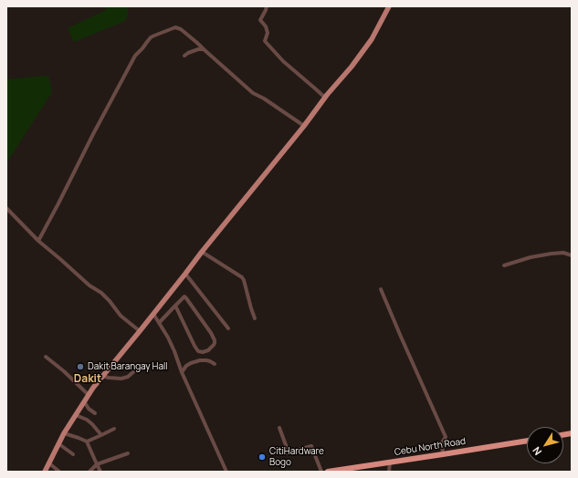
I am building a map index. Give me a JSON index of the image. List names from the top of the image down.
{
  "streets": {
    "highway": ["Cebu North Road"]
  },
  "districts": ["Dakit"],
  "places": ["Dakit Barangay Hall", "CitiHardware Bogo"],
  "north": "bottom left"
}
